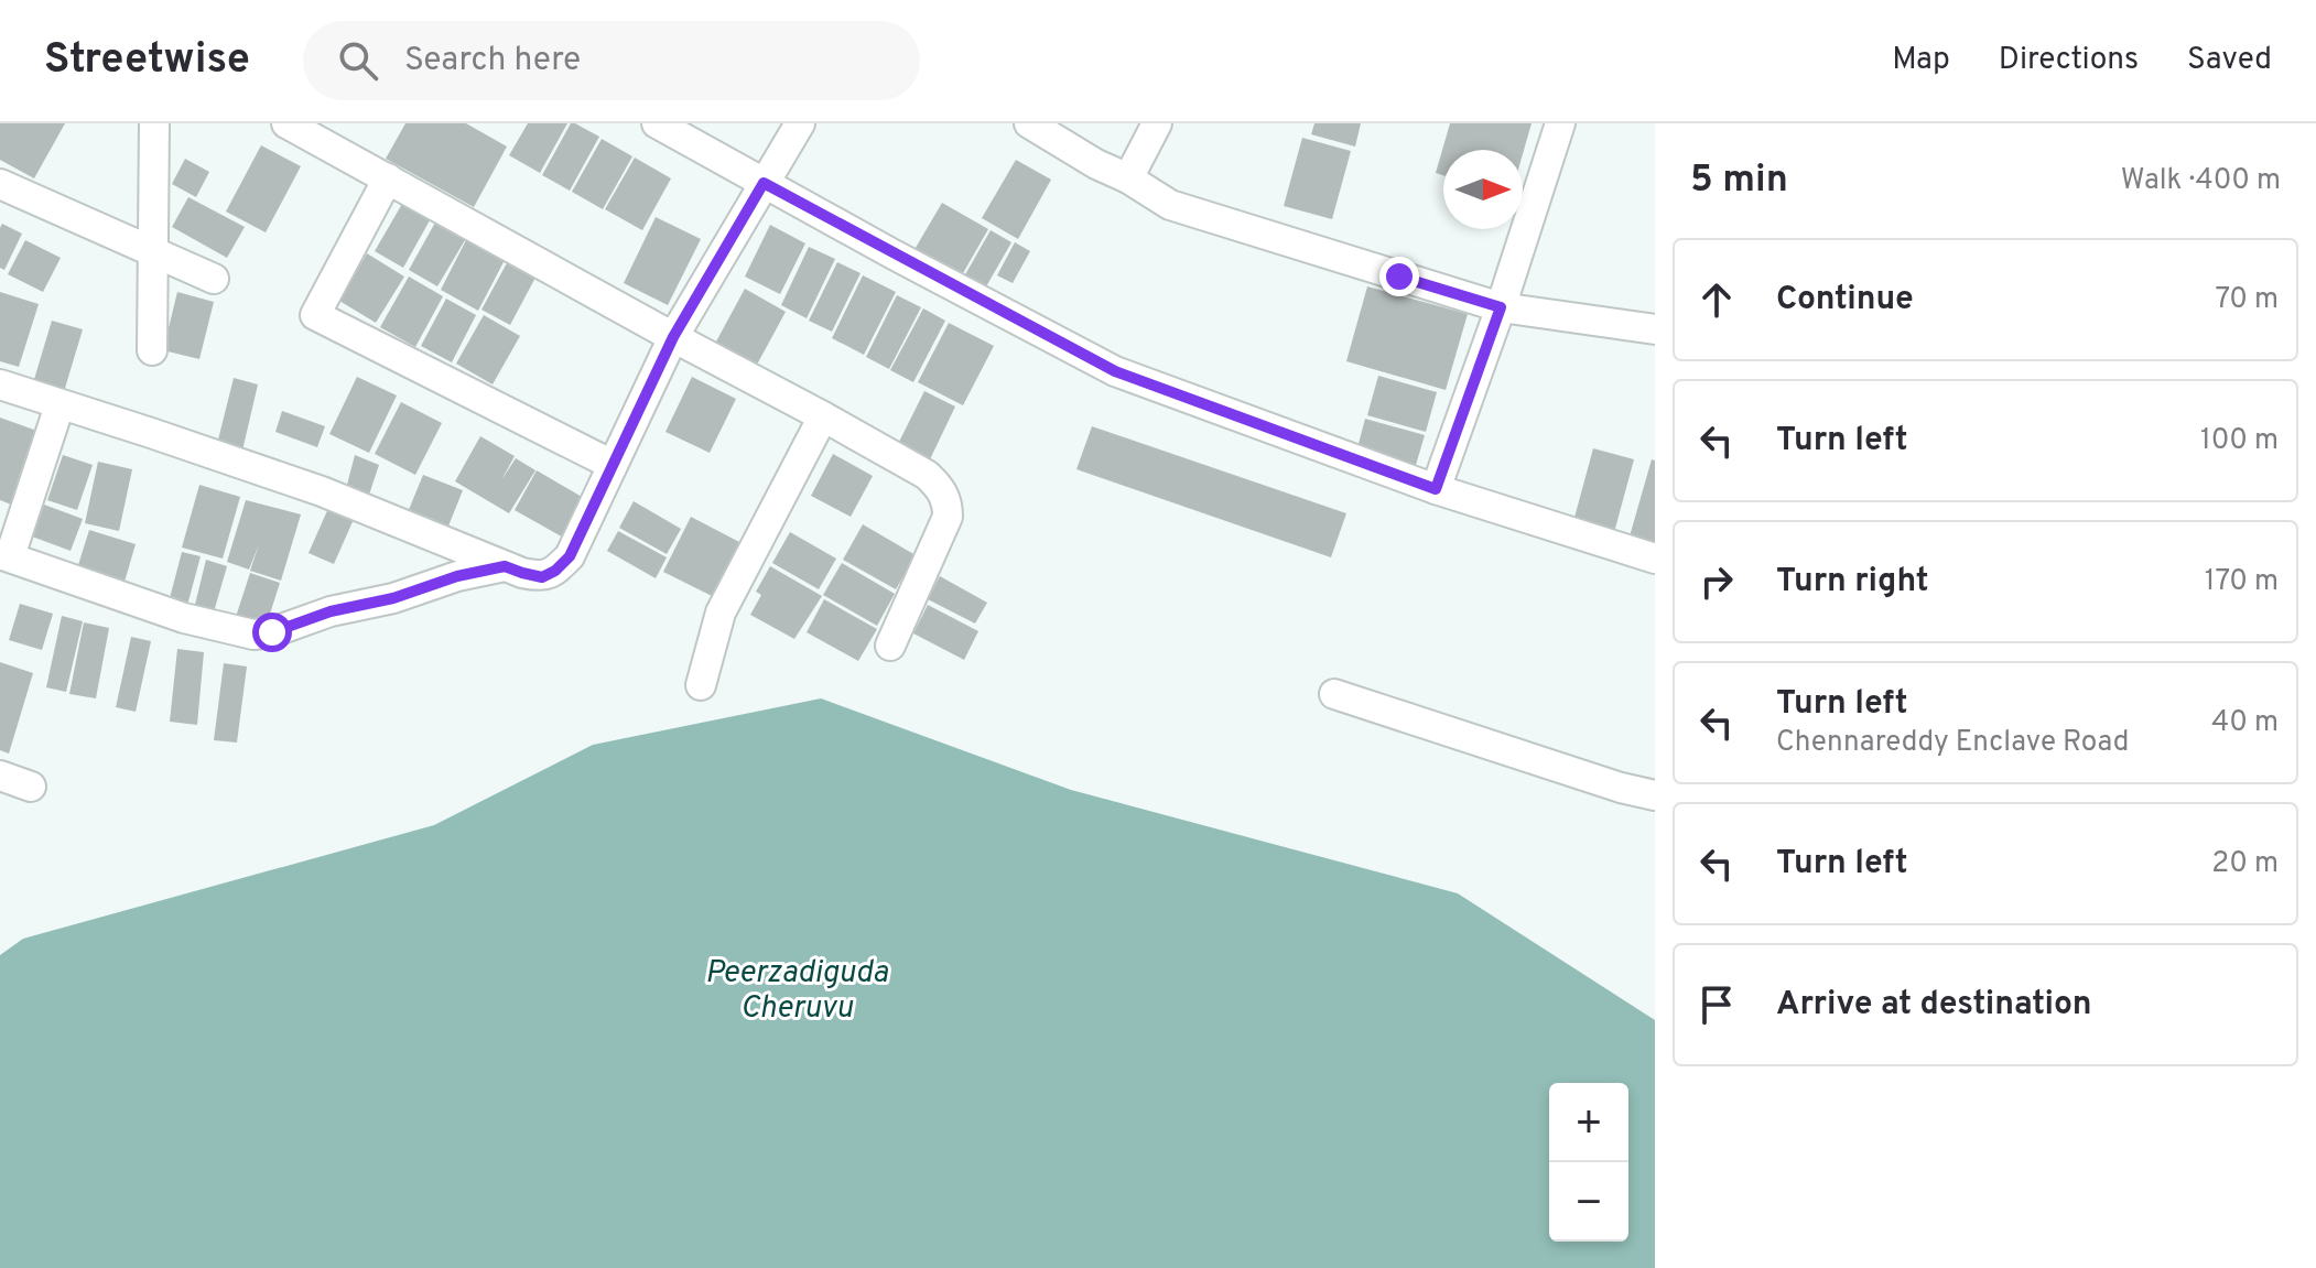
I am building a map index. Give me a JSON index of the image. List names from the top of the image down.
{
  "water": ["Peerzadiguda Cheruvu"],
  "north": "right",
  "page": {
    "header": "Streetwise",
    "search": "Search here",
    "nav": ["Map", "Directions", "Saved"],
    "heading": ["5 min", "Walk · 400 m"],
    "list": [
      ["Continue", "70 m"],
      ["Turn left", "100 m"],
      ["Turn right", "170 m"],
      ["Turn left", "Chennareddy Enclave Road", "40 m"],
      ["Turn left", "20 m"],
      "Arrive at destination"
    ],
    "map_buttons": ["+", "−"]
  }
}
